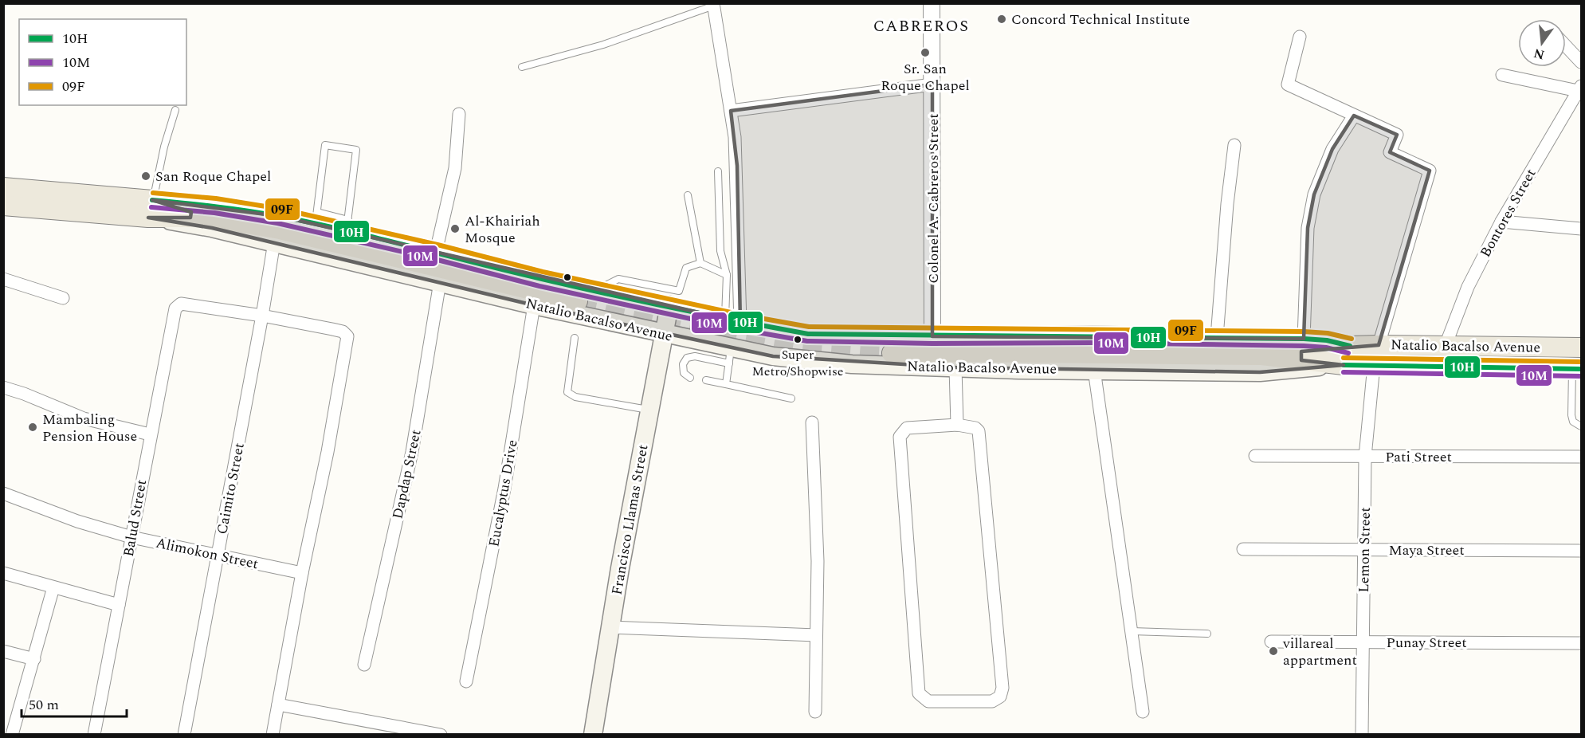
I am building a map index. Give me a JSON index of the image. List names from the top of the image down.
{
  "streets": {
    "main road": ["Natalio Bacalso Avenue", "Francisco Llamas Street"],
    "street": [
      "Colonel A. Cabreros Street",
      "Bontores Street",
      "Pati Street",
      "Dapdap Street",
      "Caimito Street",
      "Eucalyptus Drive",
      "Balud Street",
      "Lemon Street",
      "Maya Street",
      "Alimokon Street",
      "Punay Street"
    ]
  },
  "crossings": [
    ["Colonel A. Cabreros Street", "Natalio Bacalso Avenue"],
    ["Bontores Street", "Natalio Bacalso Avenue"],
    ["Natalio Bacalso Avenue", "Dapdap Street"],
    ["Natalio Bacalso Avenue", "Caimito Street"],
    ["Natalio Bacalso Avenue", "Eucalyptus Drive"],
    ["Natalio Bacalso Avenue", "Francisco Llamas Street"],
    ["Natalio Bacalso Avenue", "Lemon Street"],
    ["Pati Street", "Lemon Street"],
    ["Caimito Street", "Balud Street"],
    ["Caimito Street", "Alimokon Street"],
    ["Balud Street", "Alimokon Street"],
    ["Lemon Street", "Maya Street"],
    ["Lemon Street", "Punay Street"]
  ],
  "districts": ["CABREROS"],
  "places": [
    "Concord Technical Institute",
    "Sr. San Roque Chapel",
    "San Roque Chapel",
    "Al-Khairiah Mosque",
    "Super Metro/Shopwise",
    "Mambaling Pension House",
    "villareal appartment"
  ],
  "lines": ["transit line 09F", "transit line 10H", "transit line 10M"],
  "legend": ["10H", "10M", "09F"],
  "scale_bar": "50 m",
  "north": "bottom"
}
